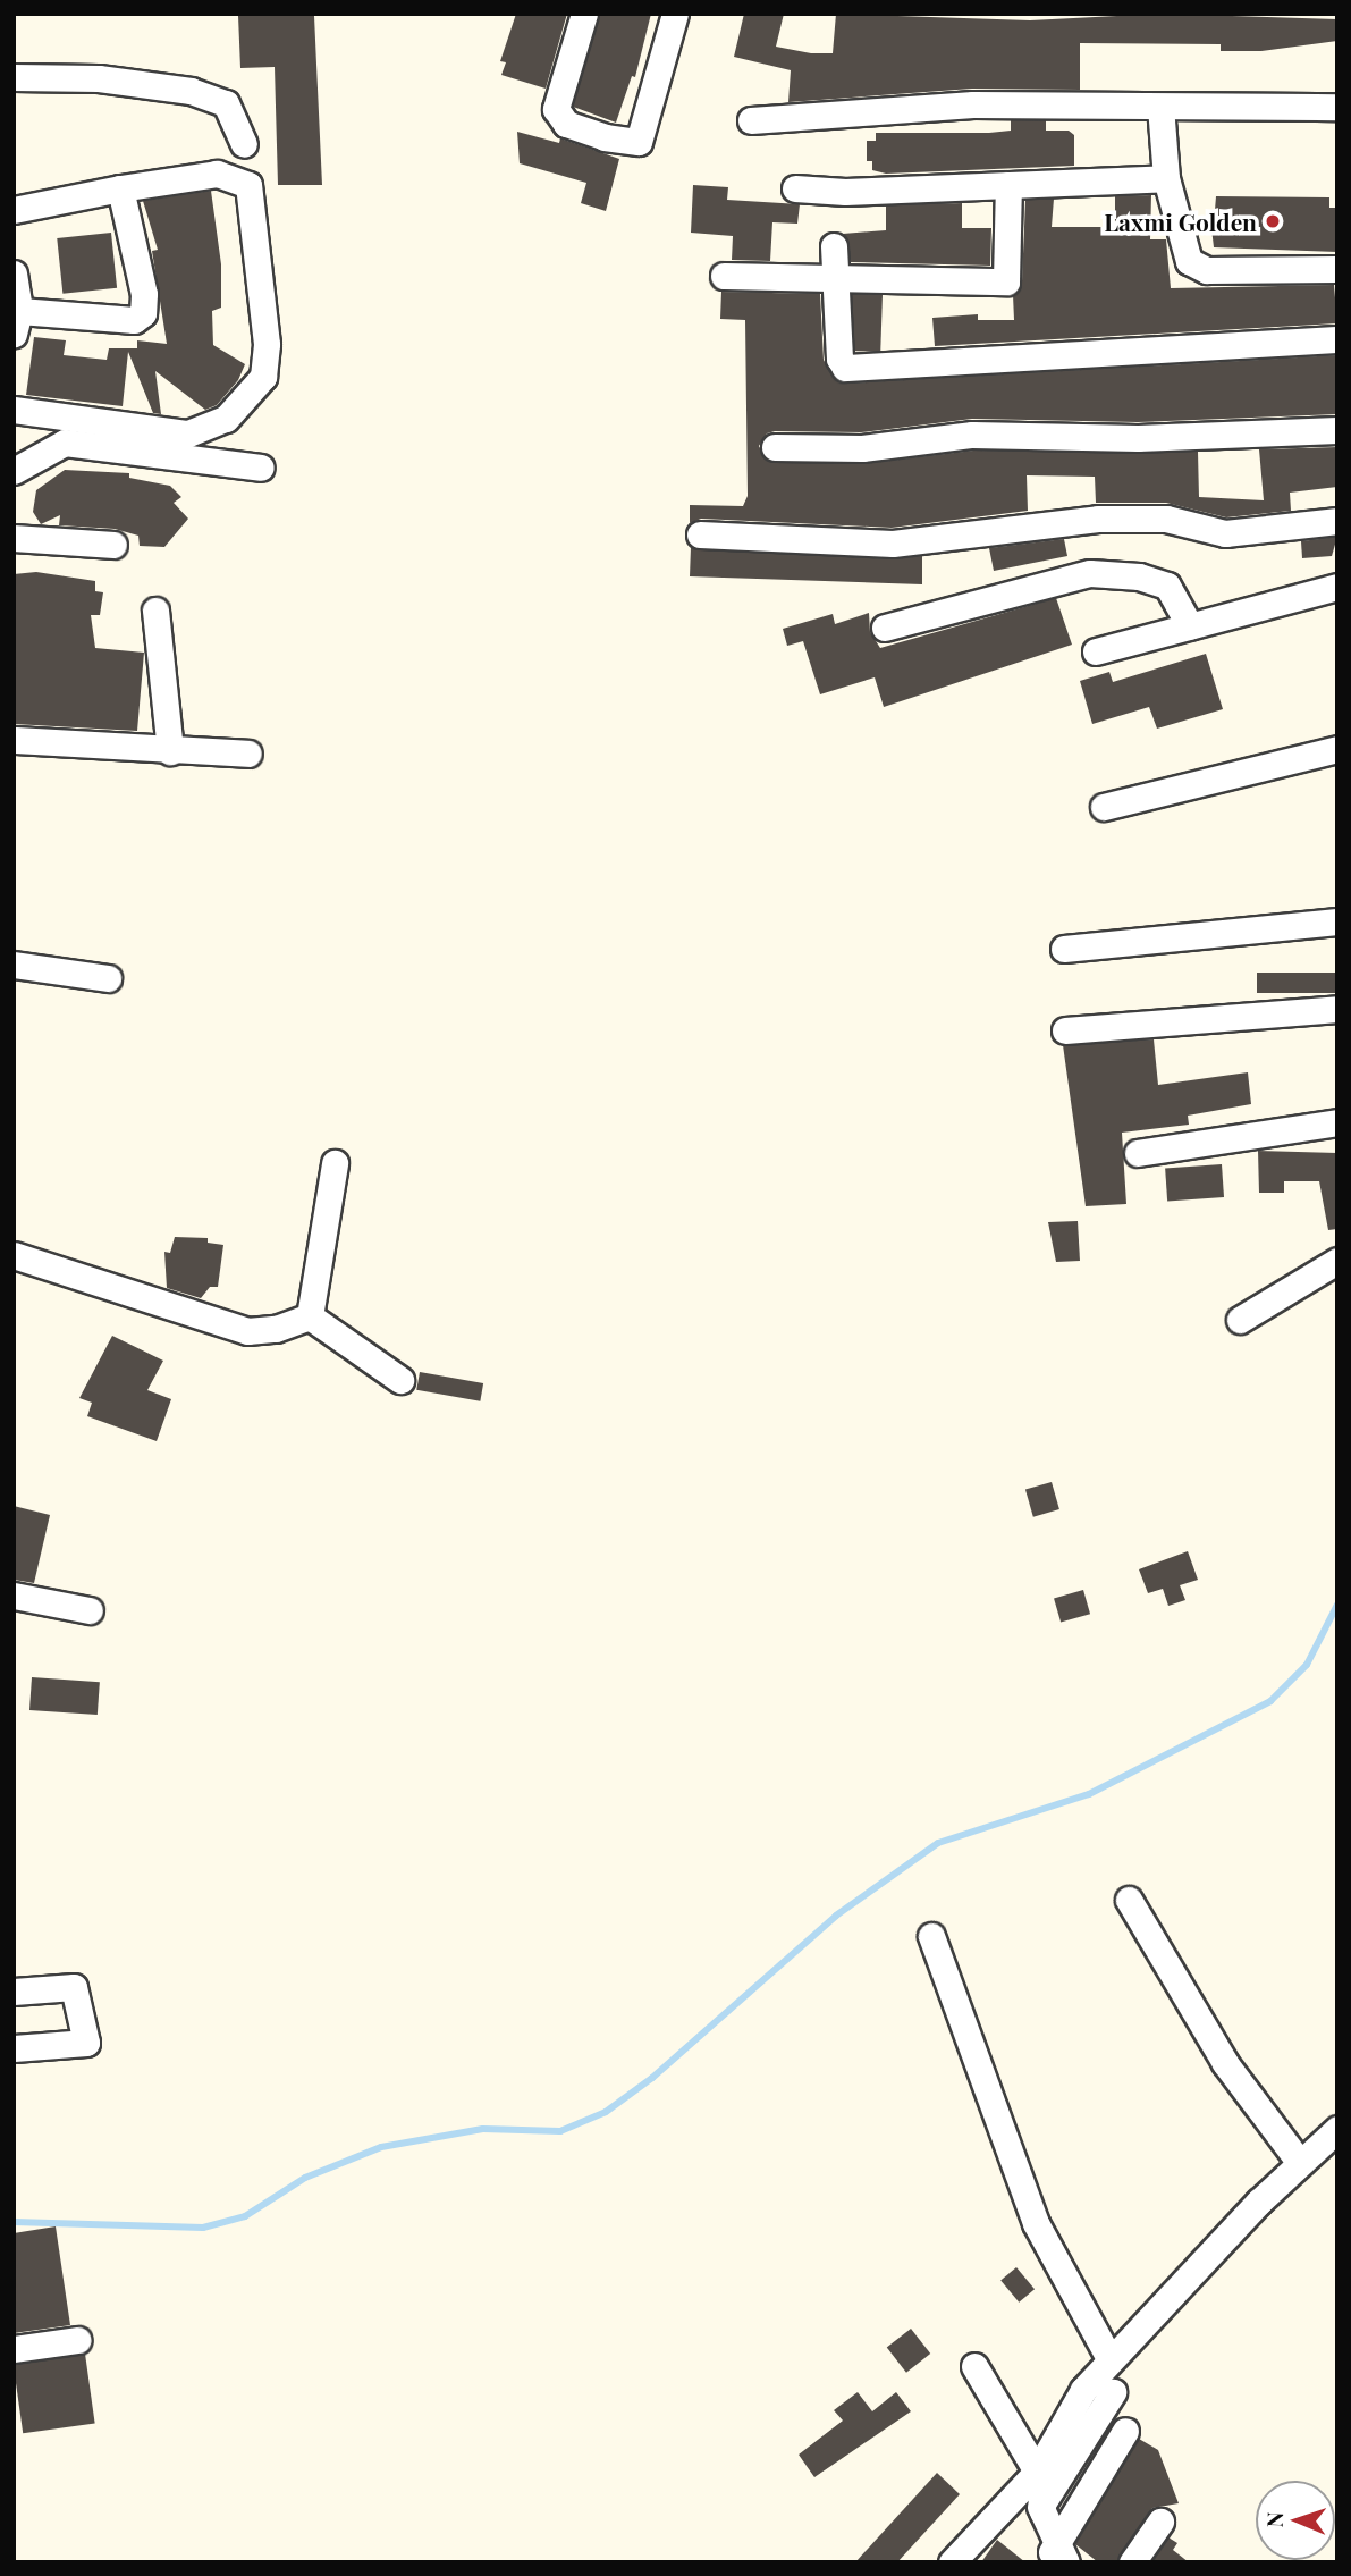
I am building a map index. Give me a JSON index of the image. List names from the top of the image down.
{
  "places": ["Laxmi Golden"],
  "north": "left"
}
